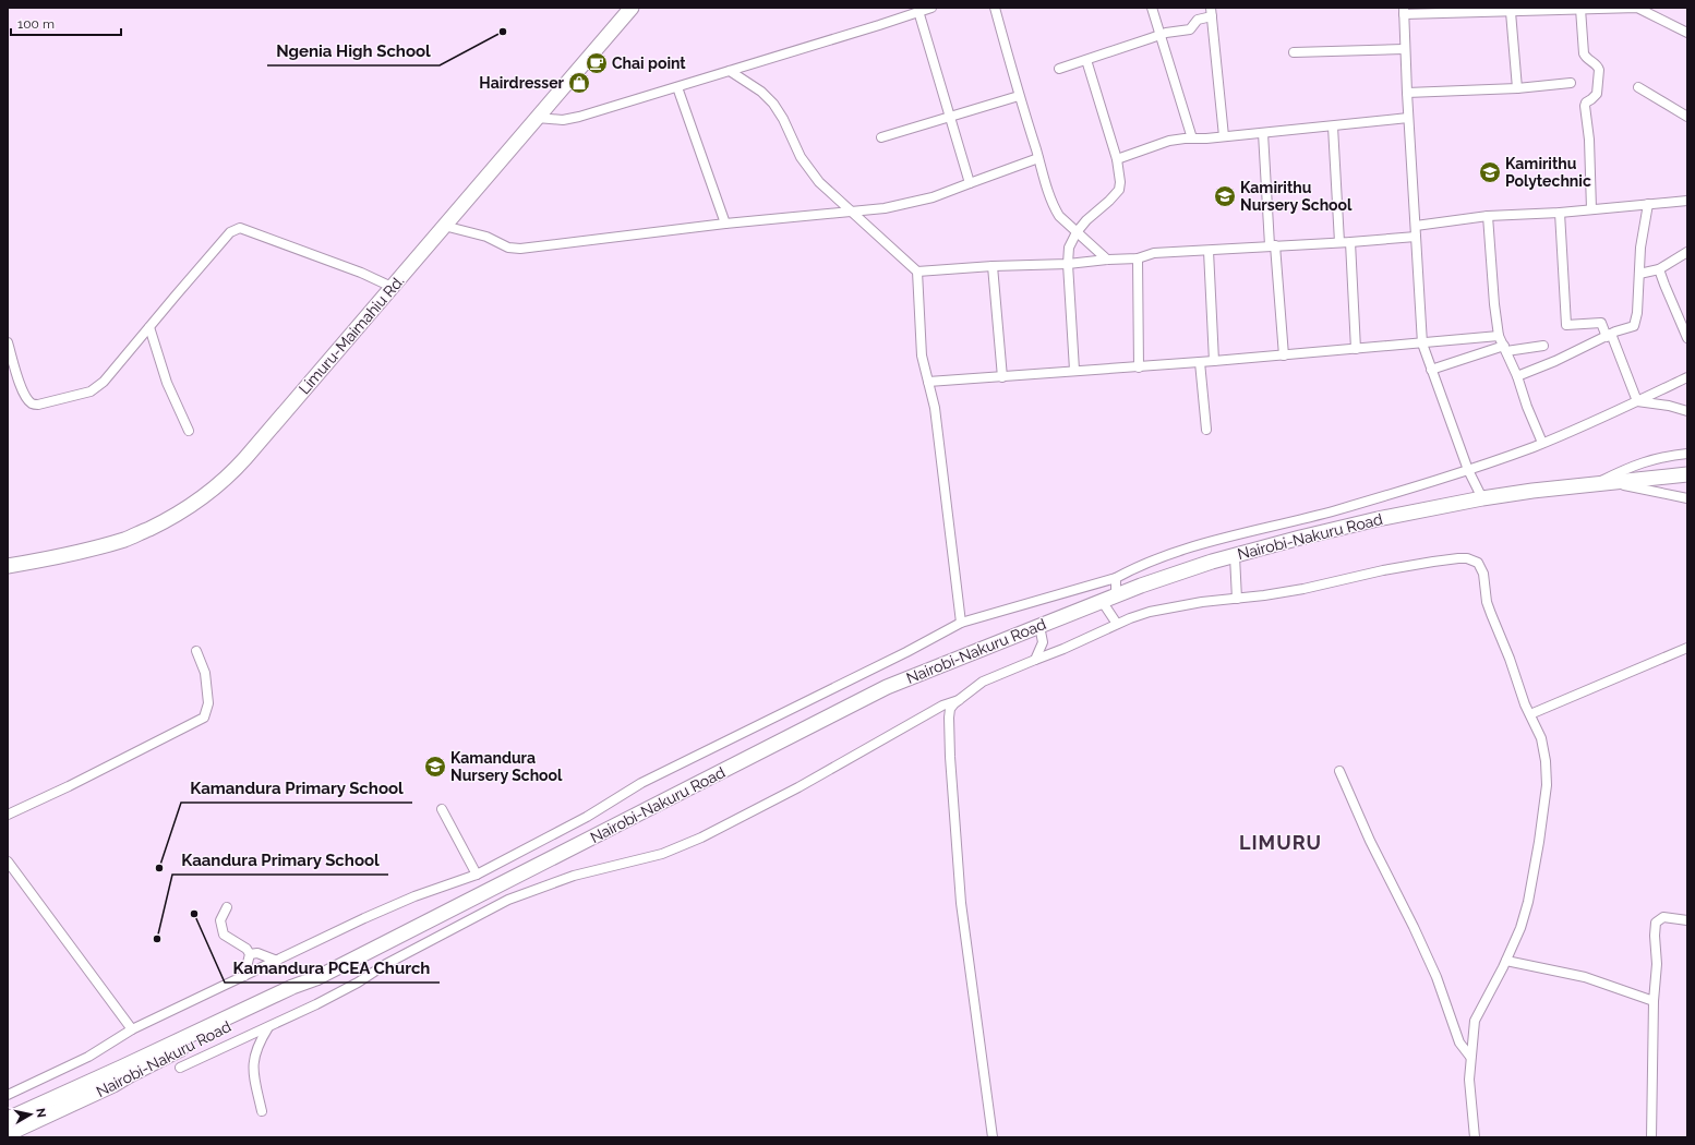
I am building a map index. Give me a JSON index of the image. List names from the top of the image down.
{
  "streets": {
    "highway": ["Limuru-Maimahiu Rd.", "Nairobi-Nakuru Road"]
  },
  "districts": ["LIMURU"],
  "places": {
    "other": [
      "Ngenia High School",
      "Kamandura Primary School",
      "Kamandura PCEA Church",
      "Kaandura Primary School"
    ],
    "cafe": ["Chai point"],
    "shop": ["Hairdresser"],
    "school or university": ["Kamirithu Polytechnic", "Kamirithu Nursery School", "Kamandura Nursery School"]
  },
  "scale_bar": "100 m",
  "north": "right"
}
